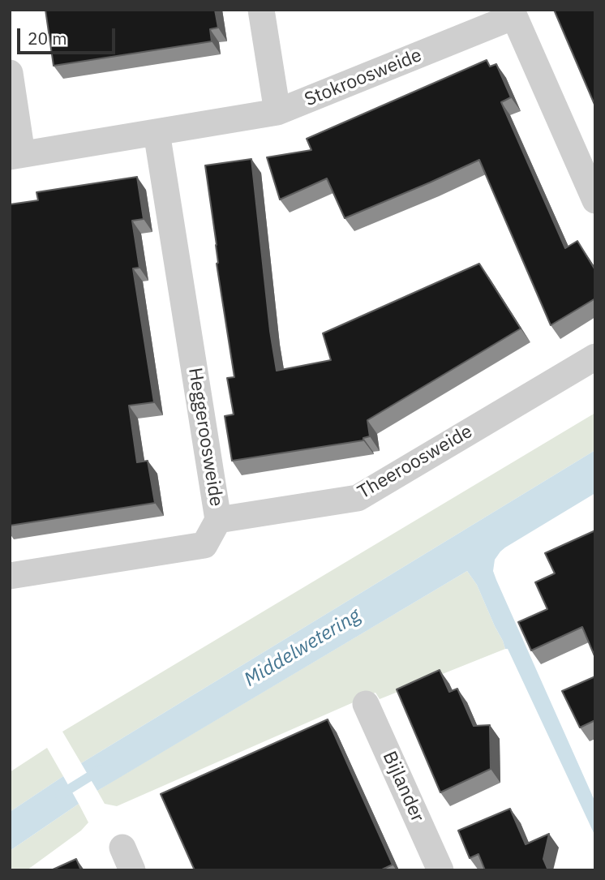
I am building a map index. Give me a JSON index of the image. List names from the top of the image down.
{
  "streets": {
    "street": [
      "Stokroosweide",
      "Heggeroosweide",
      "Theeroosweide",
      "Bijlander"
    ]
  },
  "crossings": [
    ["Stokroosweide", "Heggeroosweide"],
    ["Heggeroosweide", "Theeroosweide"]
  ],
  "water": ["Middelwetering"],
  "scale_bar": "20 m"
}
